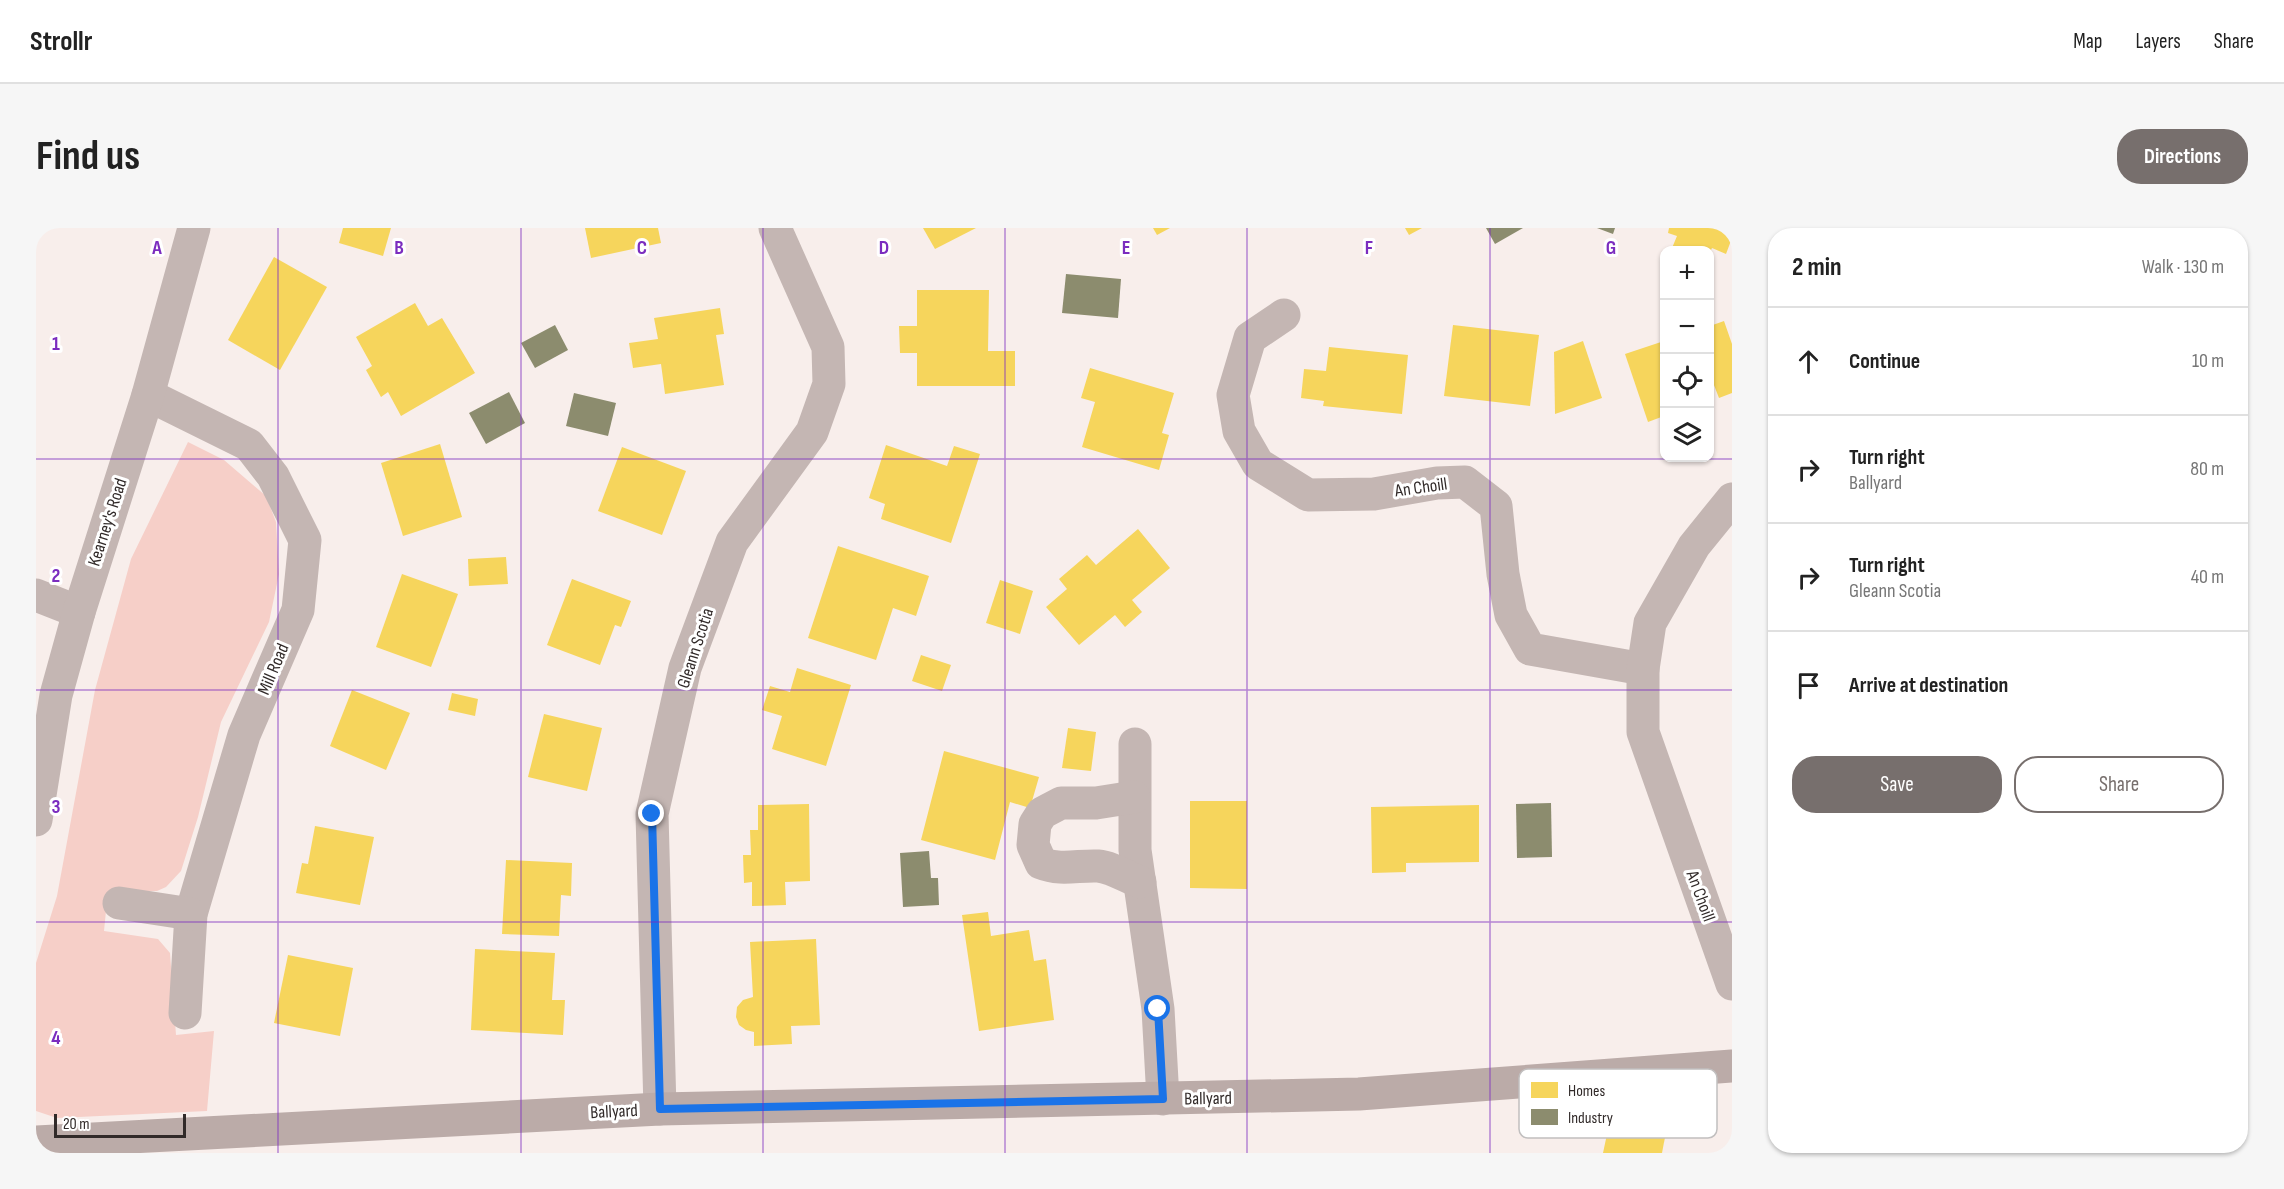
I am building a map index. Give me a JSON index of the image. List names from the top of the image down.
{
  "streets": {
    "street": [
      "An Choill",
      "Kearney's Road",
      "Gleann Scotia",
      "Mill Road",
      "Ballyard"
    ]
  },
  "crossings": [
    ["Kearney's Road", "Mill Road"],
    ["Gleann Scotia", "Ballyard"]
  ],
  "legend": ["Homes", "Industry"],
  "scale_bar": "20 m",
  "page": {
    "header": "Strollr",
    "nav": ["Map", "Layers", "Share"],
    "buttons": [
      "Directions",
      ["Save", "Share"]
    ],
    "title": "Find us",
    "heading": ["2 min", "Walk · 130 m"],
    "map_buttons": ["+", "−"],
    "list": [
      ["Continue", "10 m"],
      ["Turn right", "Ballyard", "80 m"],
      ["Turn right", "Gleann Scotia", "40 m"],
      "Arrive at destination"
    ],
    "scale": "20 m"
  },
  "grid": {
    "columns": [
      "A",
      "B",
      "C",
      "D",
      "E",
      "F",
      "G"
    ],
    "rows": [
      "1",
      "2",
      "3",
      "4"
    ]
  }
}
